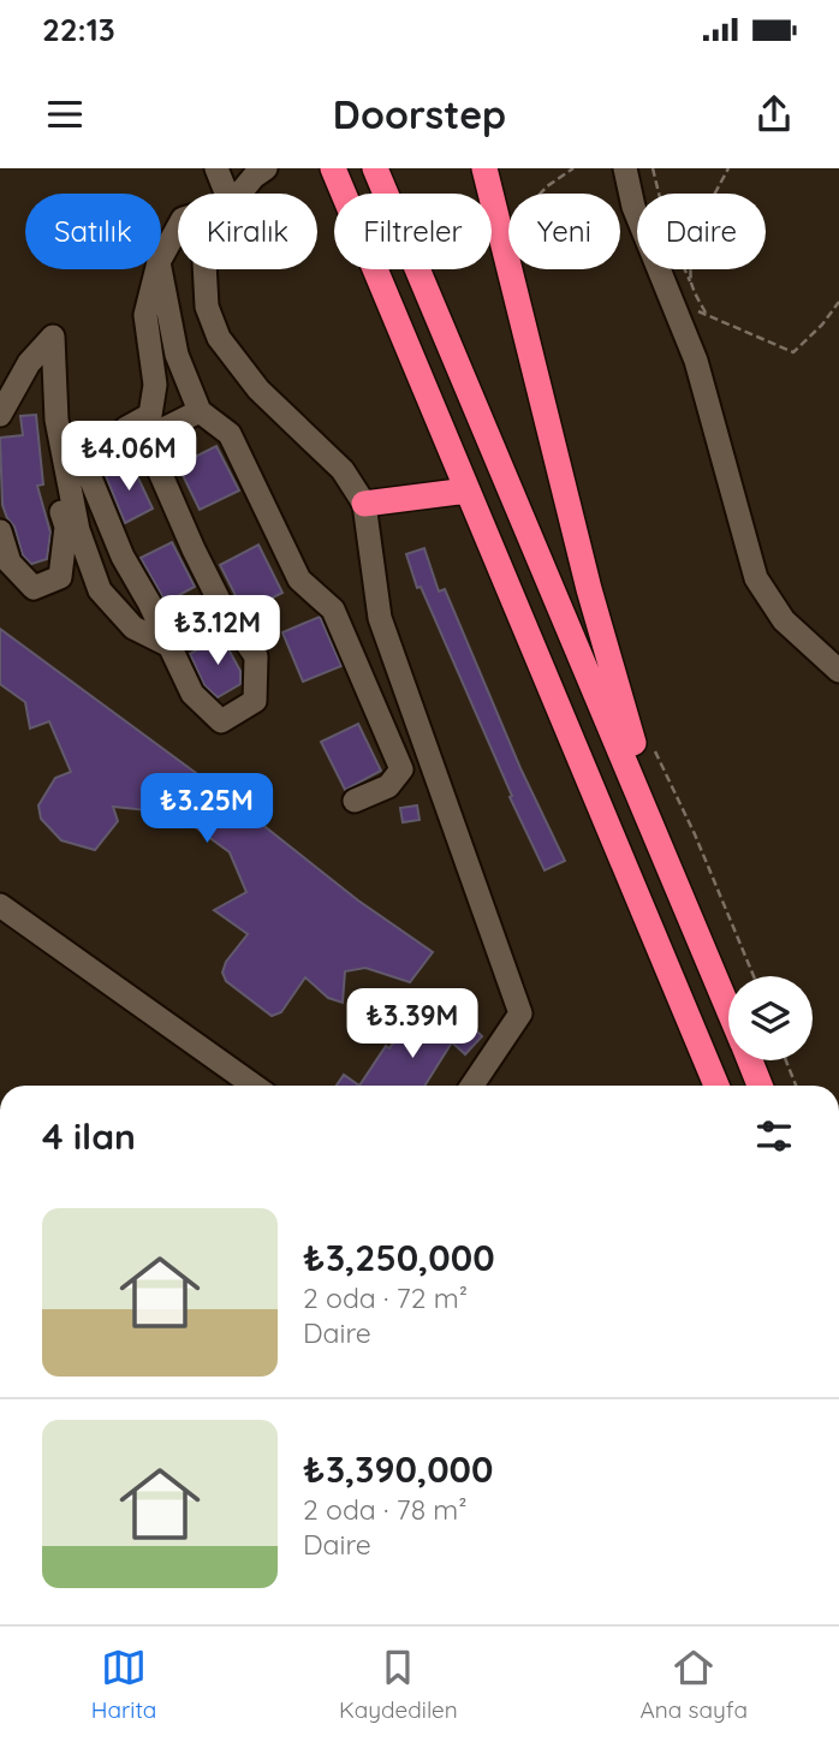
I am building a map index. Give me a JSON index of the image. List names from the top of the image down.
{
  "page": {
    "status": "22:13",
    "header": "Doorstep",
    "chip": [
      "Satılık",
      "Kiralık",
      "Filtreler",
      "Yeni",
      "Daire"
    ],
    "price": [
      "₺4.06M",
      "₺3.12M",
      "₺3.25M",
      "₺3.39M"
    ],
    "heading": "4 ilan",
    "list": [
      {
        "name": "₺3,250,000",
        "note": "2 oda · 72 m² · Daire"
      },
      {
        "name": "₺3,390,000",
        "note": "2 oda · 78 m² · Daire"
      }
    ],
    "tabs": ["Harita", "Kaydedilen", "Ana sayfa"]
  }
}
